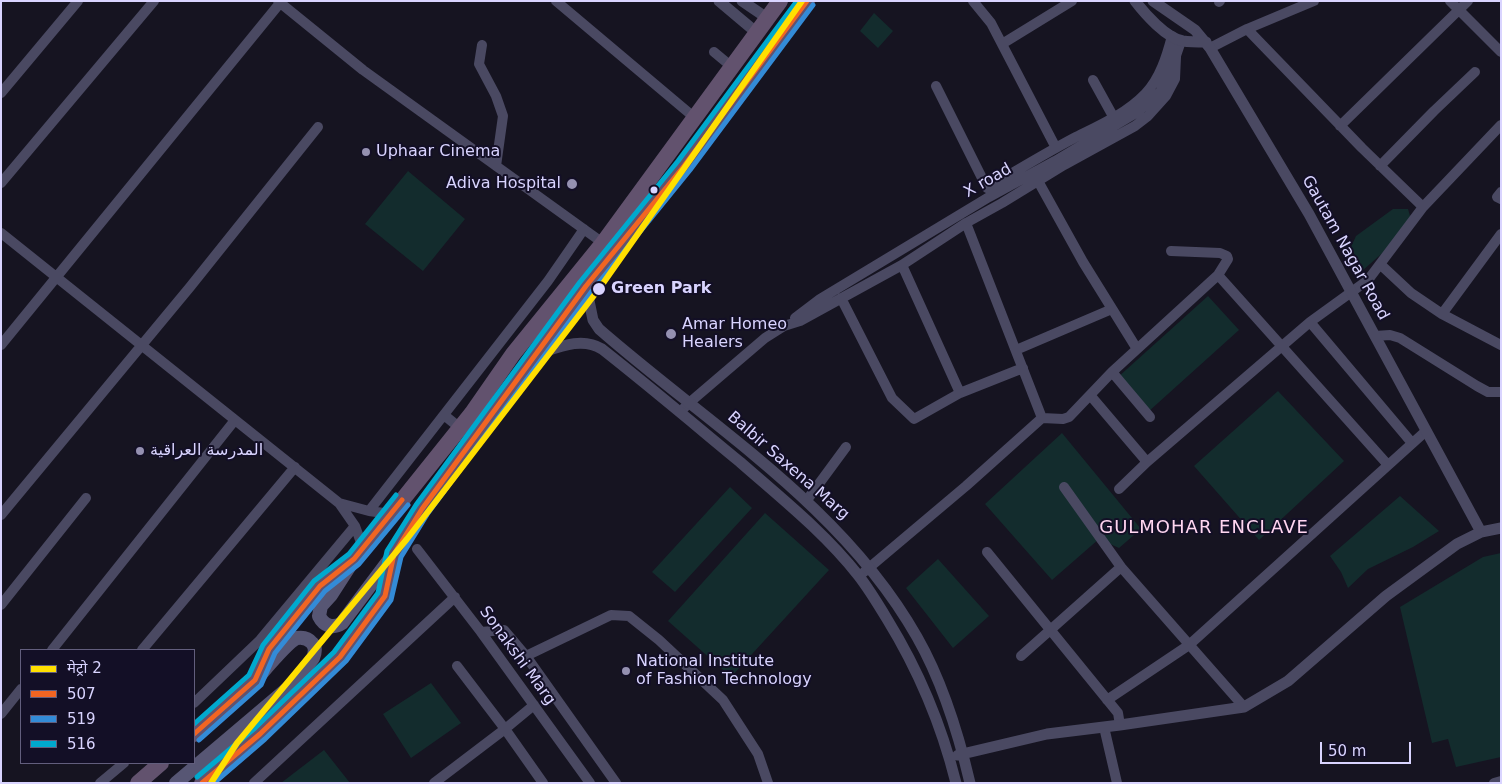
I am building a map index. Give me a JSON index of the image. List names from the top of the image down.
{
  "streets": {
    "street": [
      "X road",
      "Gautam Nagar Road",
      "Balbir Saxena Marg",
      "Sonakshi Marg"
    ]
  },
  "districts": ["GULMOHAR ENCLAVE"],
  "places": [
    "Uphaar Cinema",
    "Adiva Hospital",
    "Green Park",
    "Amar Homeo Healers",
    "المدرسة العراقية",
    "National Institute of Fashion Technology"
  ],
  "lines": [
    "metro line 2",
    "transit line 507",
    "transit line 516",
    "transit line 519"
  ],
  "legend": [
    "मेट्रो 2",
    "507",
    "519",
    "516"
  ],
  "scale_bar": "50 m"
}
